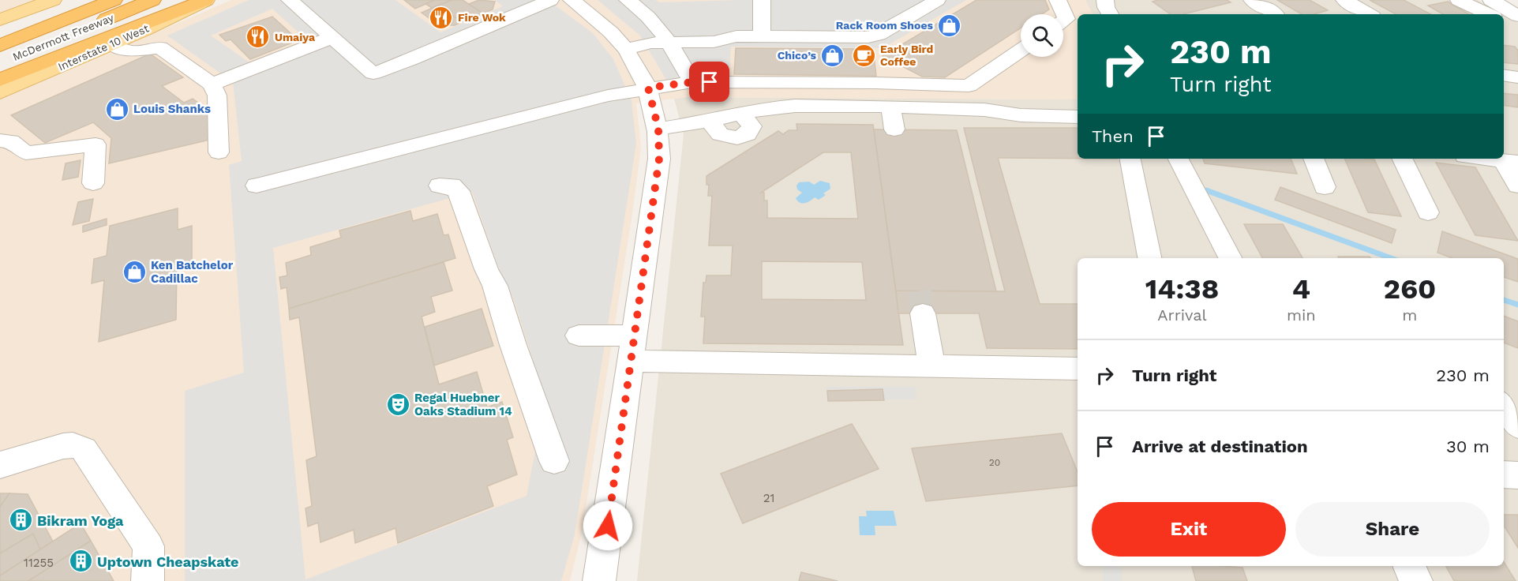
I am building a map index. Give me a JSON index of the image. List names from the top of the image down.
{
  "streets": {
    "highway": ["McDermott Freeway"],
    "main road": ["Interstate 10 West"]
  },
  "places": {
    "restaurant": ["Fire Wok", "Umaiya"],
    "shop": [
      "Rack Room Shoes",
      "Chico’s",
      "Louis Shanks",
      "Ken Batchelor Cadillac"
    ],
    "cafe": ["Early Bird Coffee"],
    "theatre": ["Regal Huebner Oaks Stadium 14"],
    "building": ["Bikram Yoga", "Uptown Cheapskate"]
  },
  "house_numbers": ["20", "21", "11255"],
  "page": {
    "turn": ["230 m", "Turn right"],
    "then": "Then",
    "eta": [
      "14:38",
      "Arrival",
      "4",
      "min",
      "260",
      "m"
    ],
    "list": [
      {
        "name": "Turn right",
        "value": "230 m"
      },
      {
        "name": "Arrive at destination",
        "value": "30 m"
      }
    ],
    "buttons": ["Exit", "Share"]
  }
}
